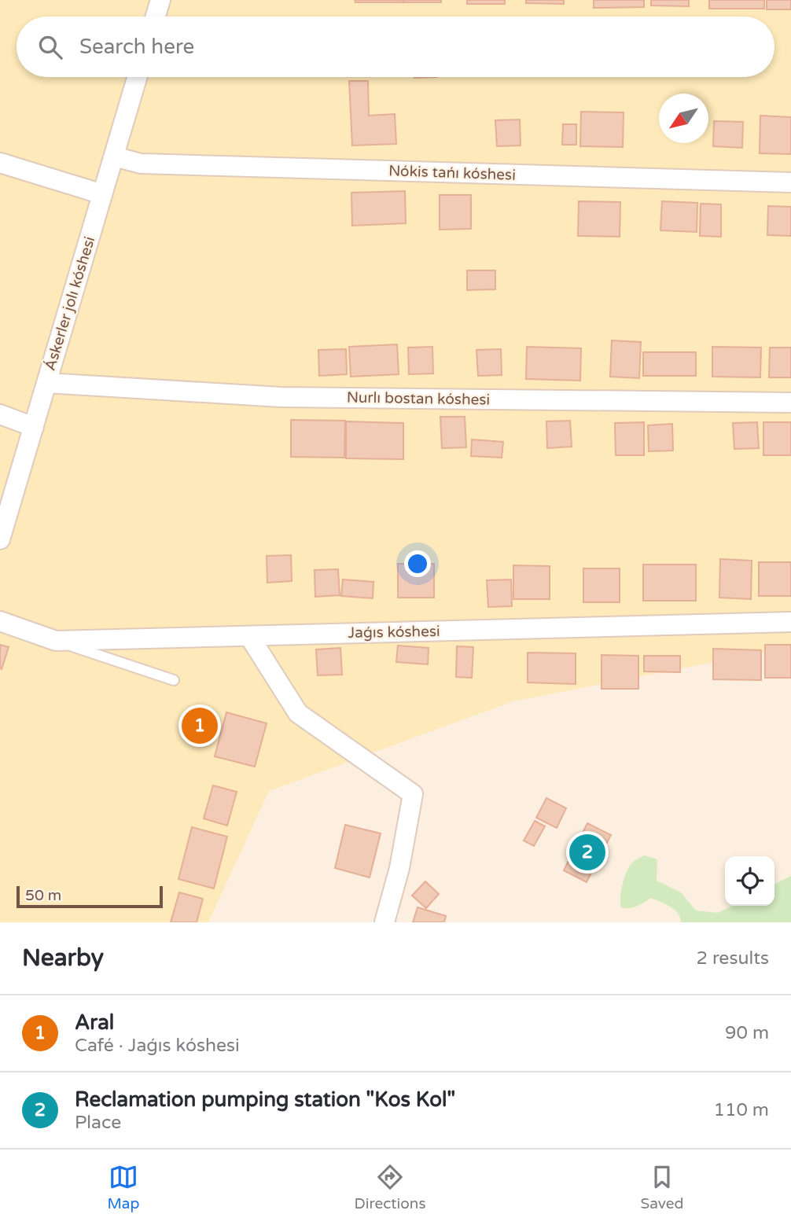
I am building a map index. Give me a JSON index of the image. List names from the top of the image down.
{
  "streets": {
    "street": [
      "Nókis tańı kóshesi",
      "Áskerler jolı kóshesi",
      "Nurlı bostan kóshesi",
      "Jaǵıs kóshesi"
    ]
  },
  "crossings": [
    ["Nókis tańı kóshesi", "Áskerler jolı kóshesi"],
    ["Áskerler jolı kóshesi", "Nurlı bostan kóshesi"]
  ],
  "scale_bar": "50 m",
  "north": "bottom left",
  "page": {
    "search": "Search here",
    "pins": ["1", "2"],
    "scale": "50 m",
    "heading": ["Nearby", "2 results"],
    "list": [
      {
        "mark": "1",
        "name": "Aral",
        "note": "Café · Jaǵıs kóshesi",
        "value": "90 m"
      },
      {
        "mark": "2",
        "name": "Reclamation pumping station \"Kos Kol\"",
        "note": "Place",
        "value": "110 m"
      }
    ],
    "nav": ["Map", "Directions", "Saved"]
  }
}
